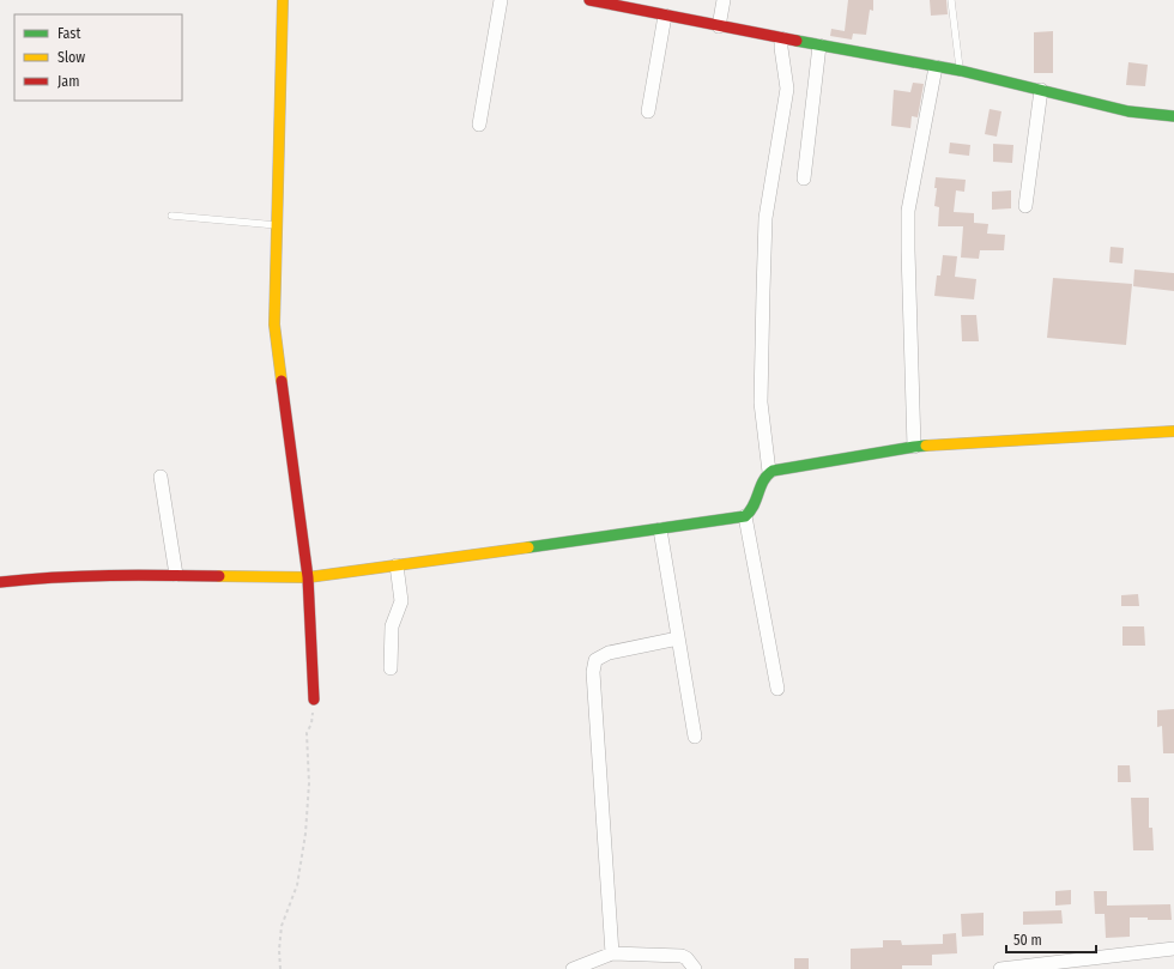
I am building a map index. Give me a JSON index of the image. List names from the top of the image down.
{
  "legend": ["Fast", "Slow", "Jam"],
  "scale_bar": "50 m"
}
